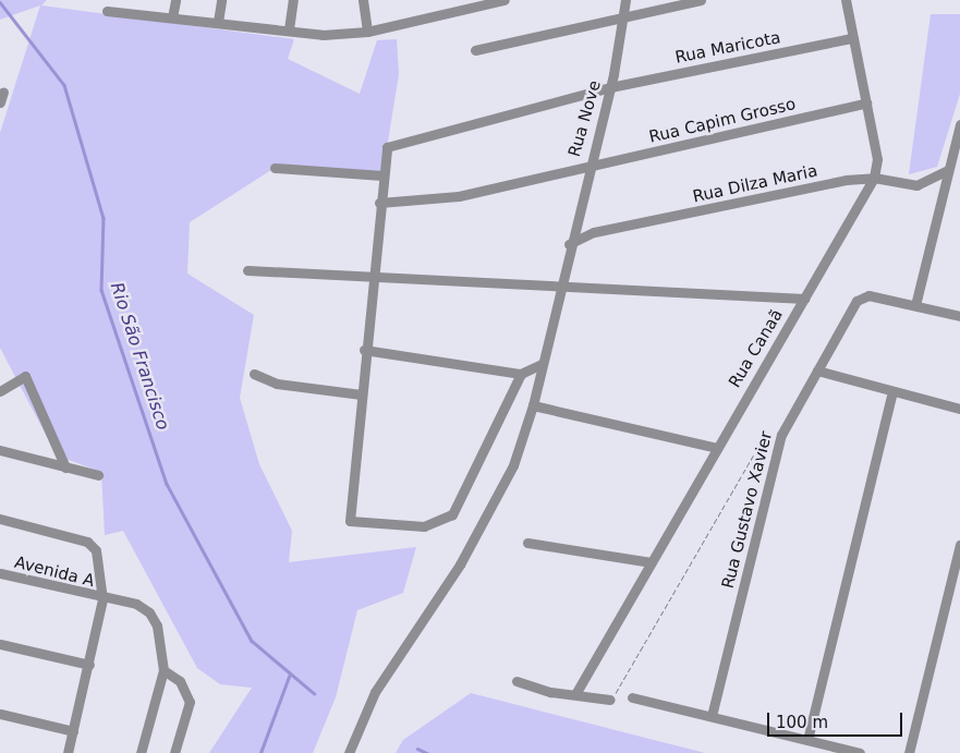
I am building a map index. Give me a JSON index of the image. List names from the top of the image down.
{
  "streets": {
    "street": [
      "Rua Maricota",
      "Rua Nove",
      "Rua Capim Grosso",
      "Rua Dilza Maria",
      "Rua Canaã",
      "Rua Gustavo Xavier",
      "Avenida A"
    ]
  },
  "crossings": [
    ["Rua Maricota", "Rua Nove"],
    ["Rua Maricota", "Rua Canaã"],
    ["Rua Nove", "Rua Capim Grosso"],
    ["Rua Nove", "Rua Dilza Maria"],
    ["Rua Capim Grosso", "Rua Canaã"],
    ["Rua Dilza Maria", "Rua Canaã"]
  ],
  "water": ["Rio São Francisco"],
  "scale_bar": "100 m"
}
